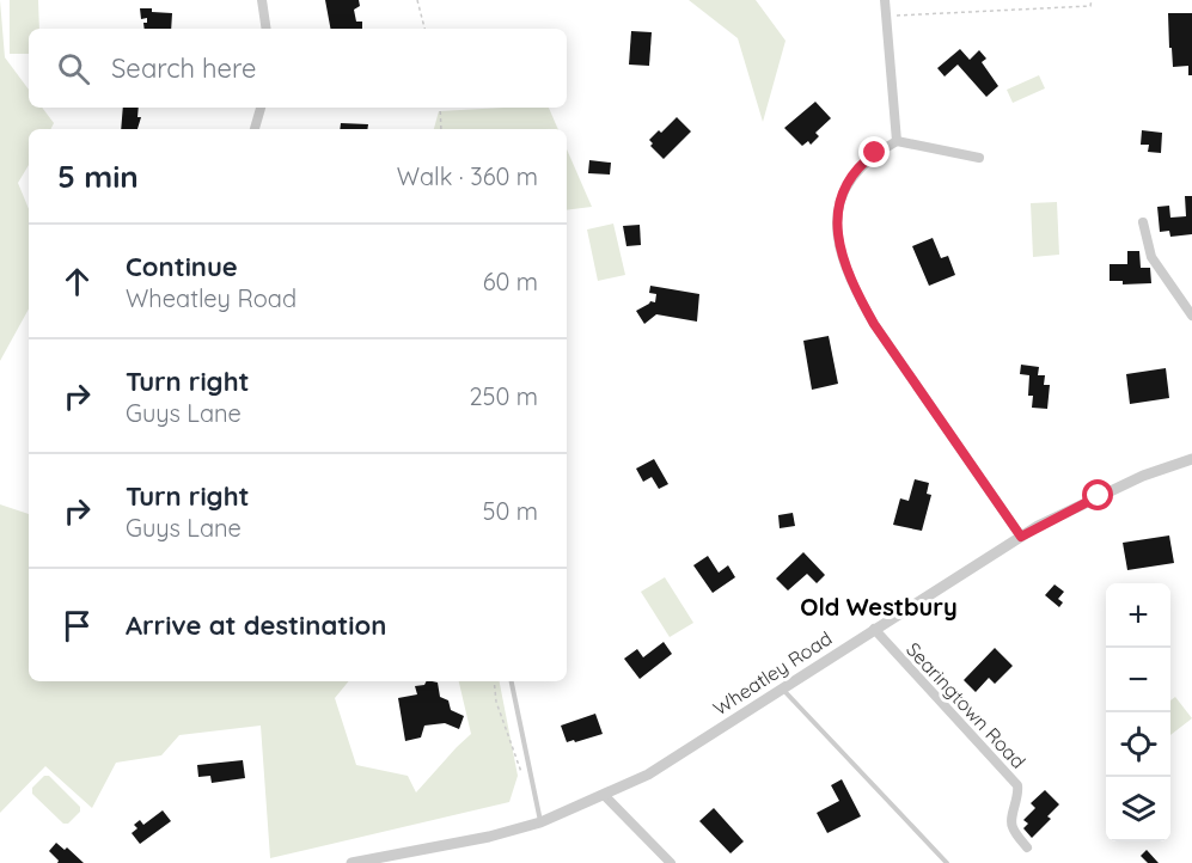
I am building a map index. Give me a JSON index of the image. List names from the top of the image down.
{
  "streets": {
    "street": ["Wheatley Road", "Searingtown Road"]
  },
  "crossings": [
    ["Wheatley Road", "Searingtown Road"]
  ],
  "districts": ["Old Westbury"],
  "page": {
    "search": "Search here",
    "heading": ["5 min", "Walk · 360 m"],
    "list": [
      ["Continue", "Wheatley Road", "60 m"],
      ["Turn right", "Guys Lane", "250 m"],
      ["Turn right", "Guys Lane", "50 m"],
      "Arrive at destination"
    ],
    "map_buttons": ["+", "−"]
  }
}
